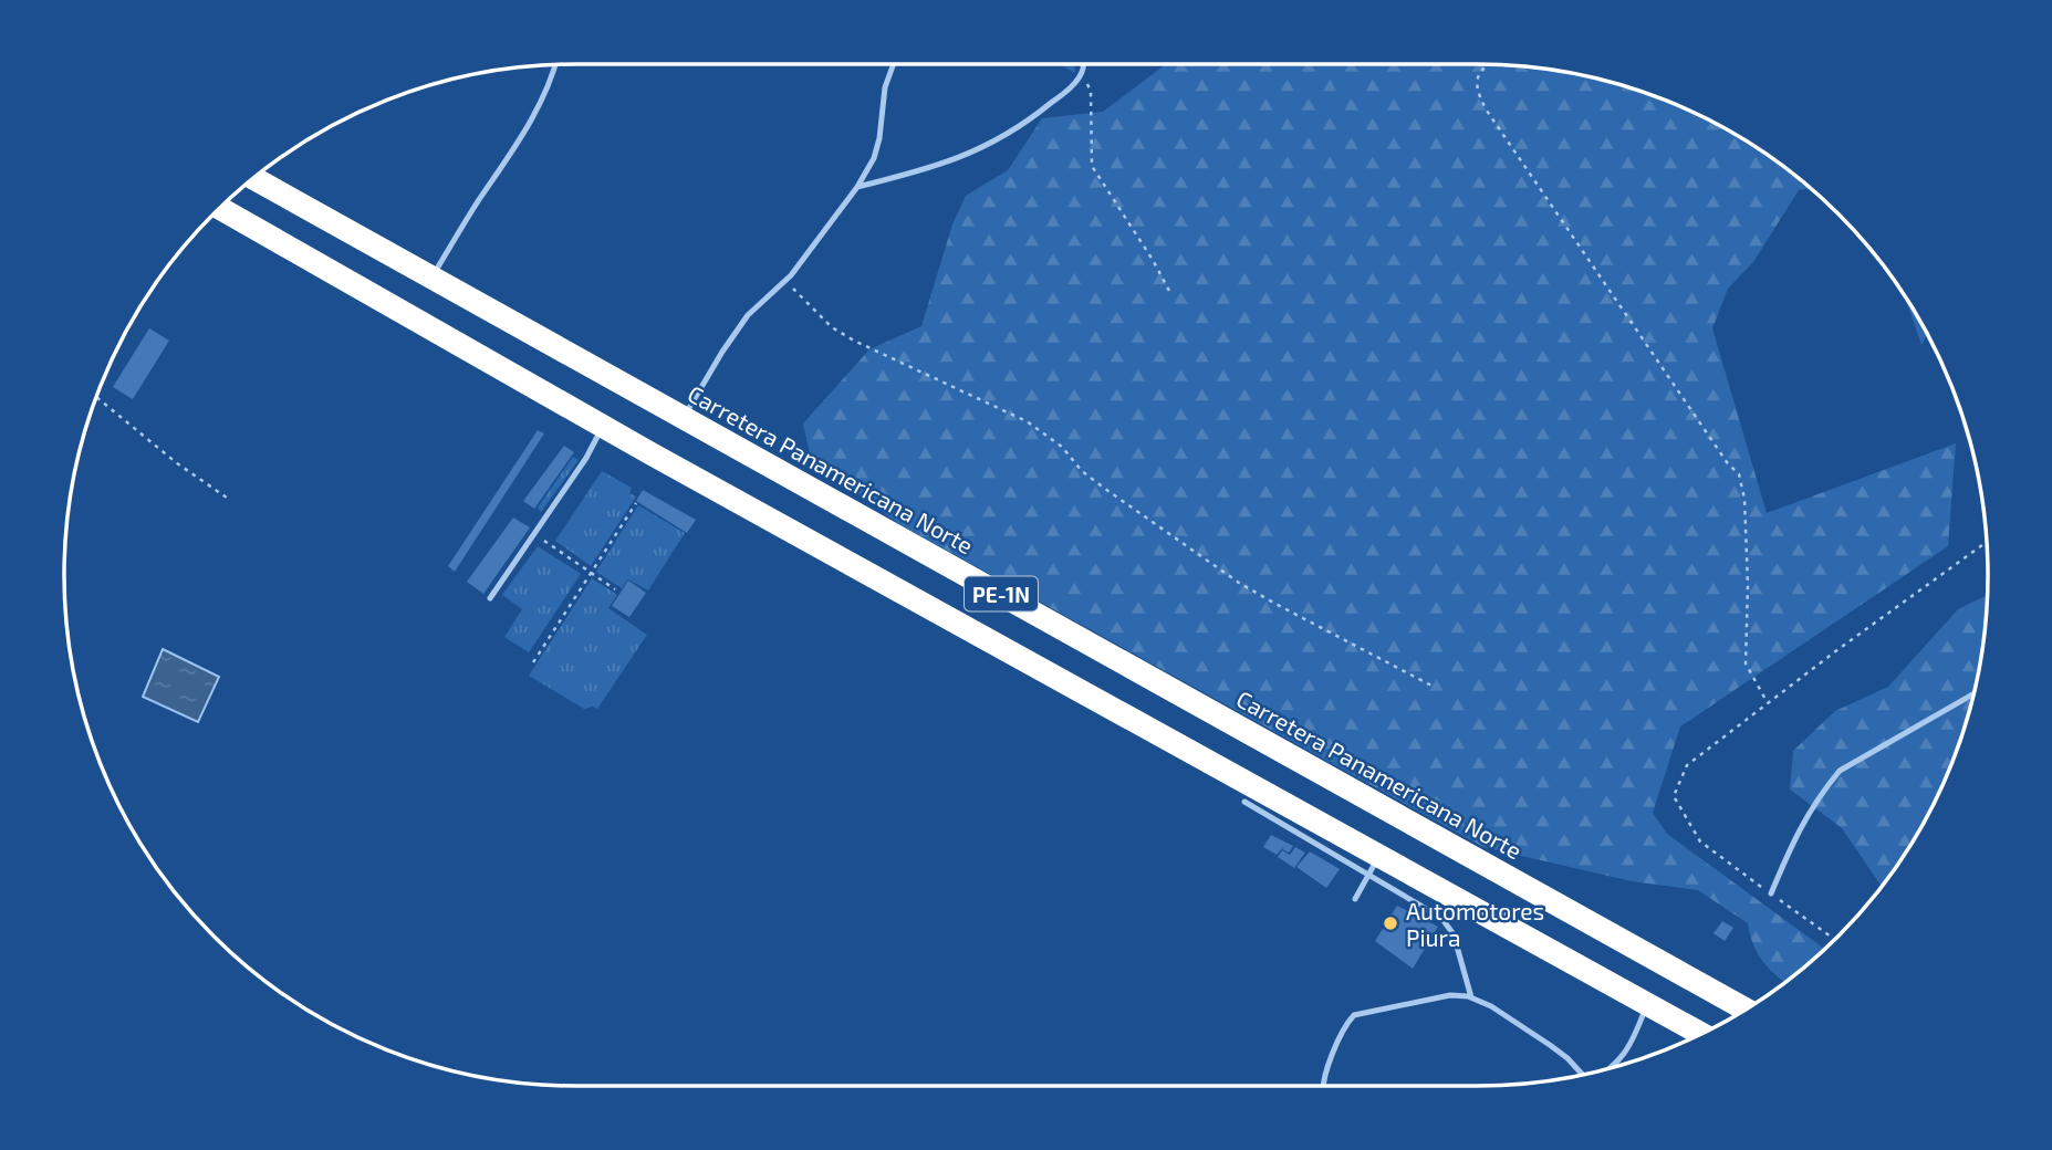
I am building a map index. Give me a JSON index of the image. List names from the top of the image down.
{
  "streets": {
    "highway": ["Carretera Panamericana Norte", "PE-1N"]
  },
  "places": ["Automotores Piura"]
}
